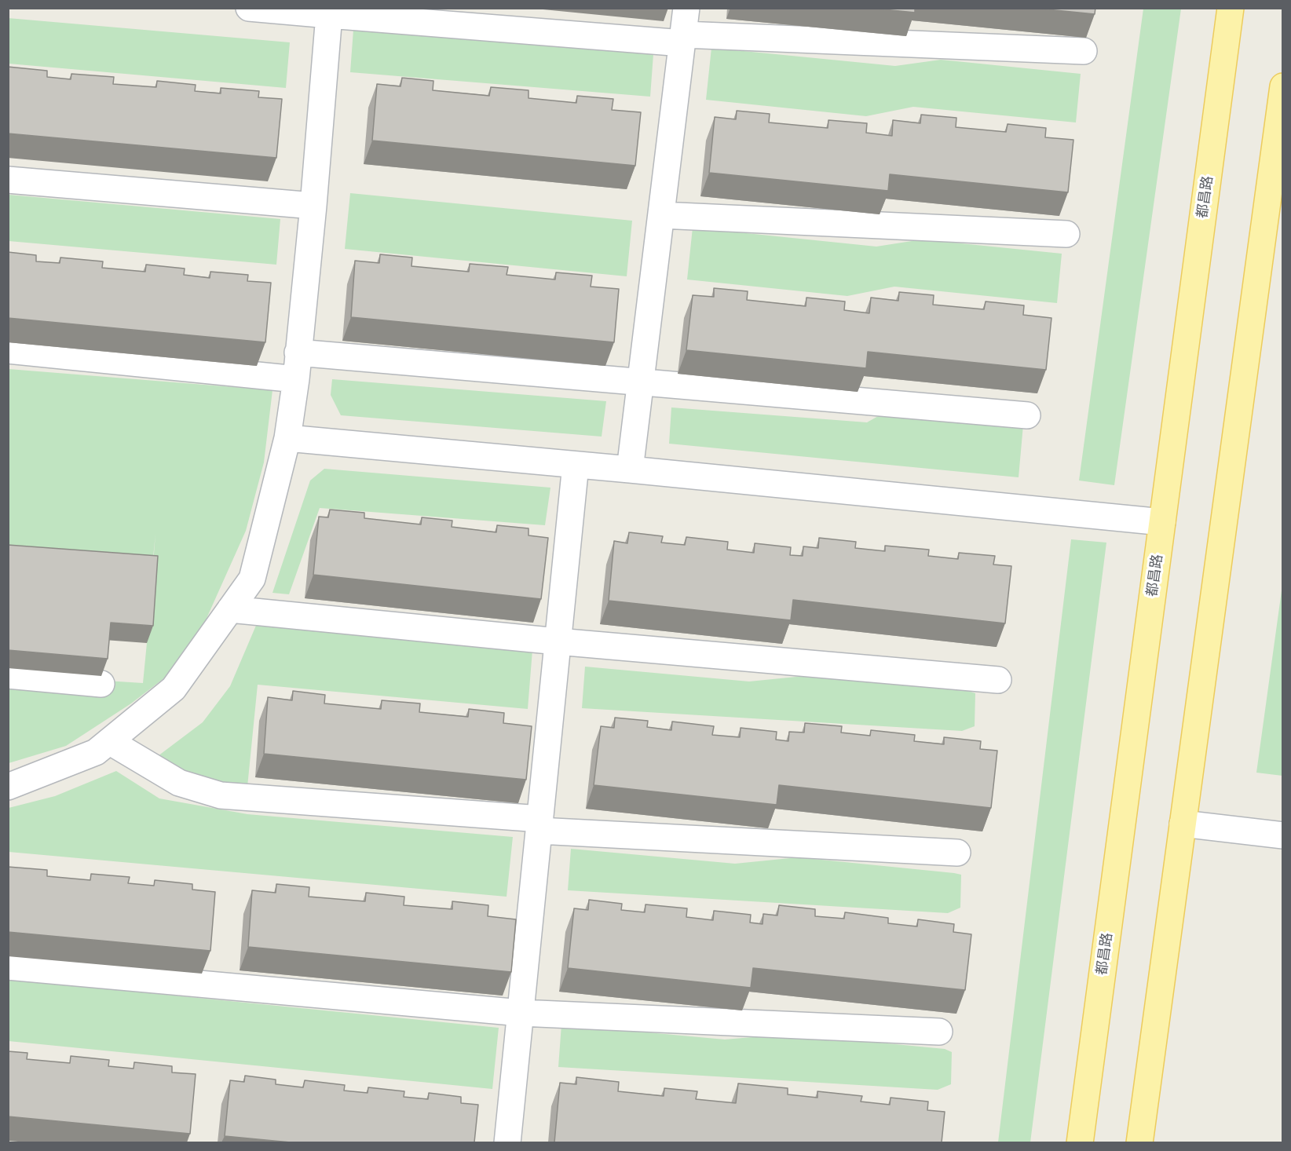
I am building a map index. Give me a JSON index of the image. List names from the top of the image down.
{
  "streets": {
    "main road": ["都昌路"]
  }
}
